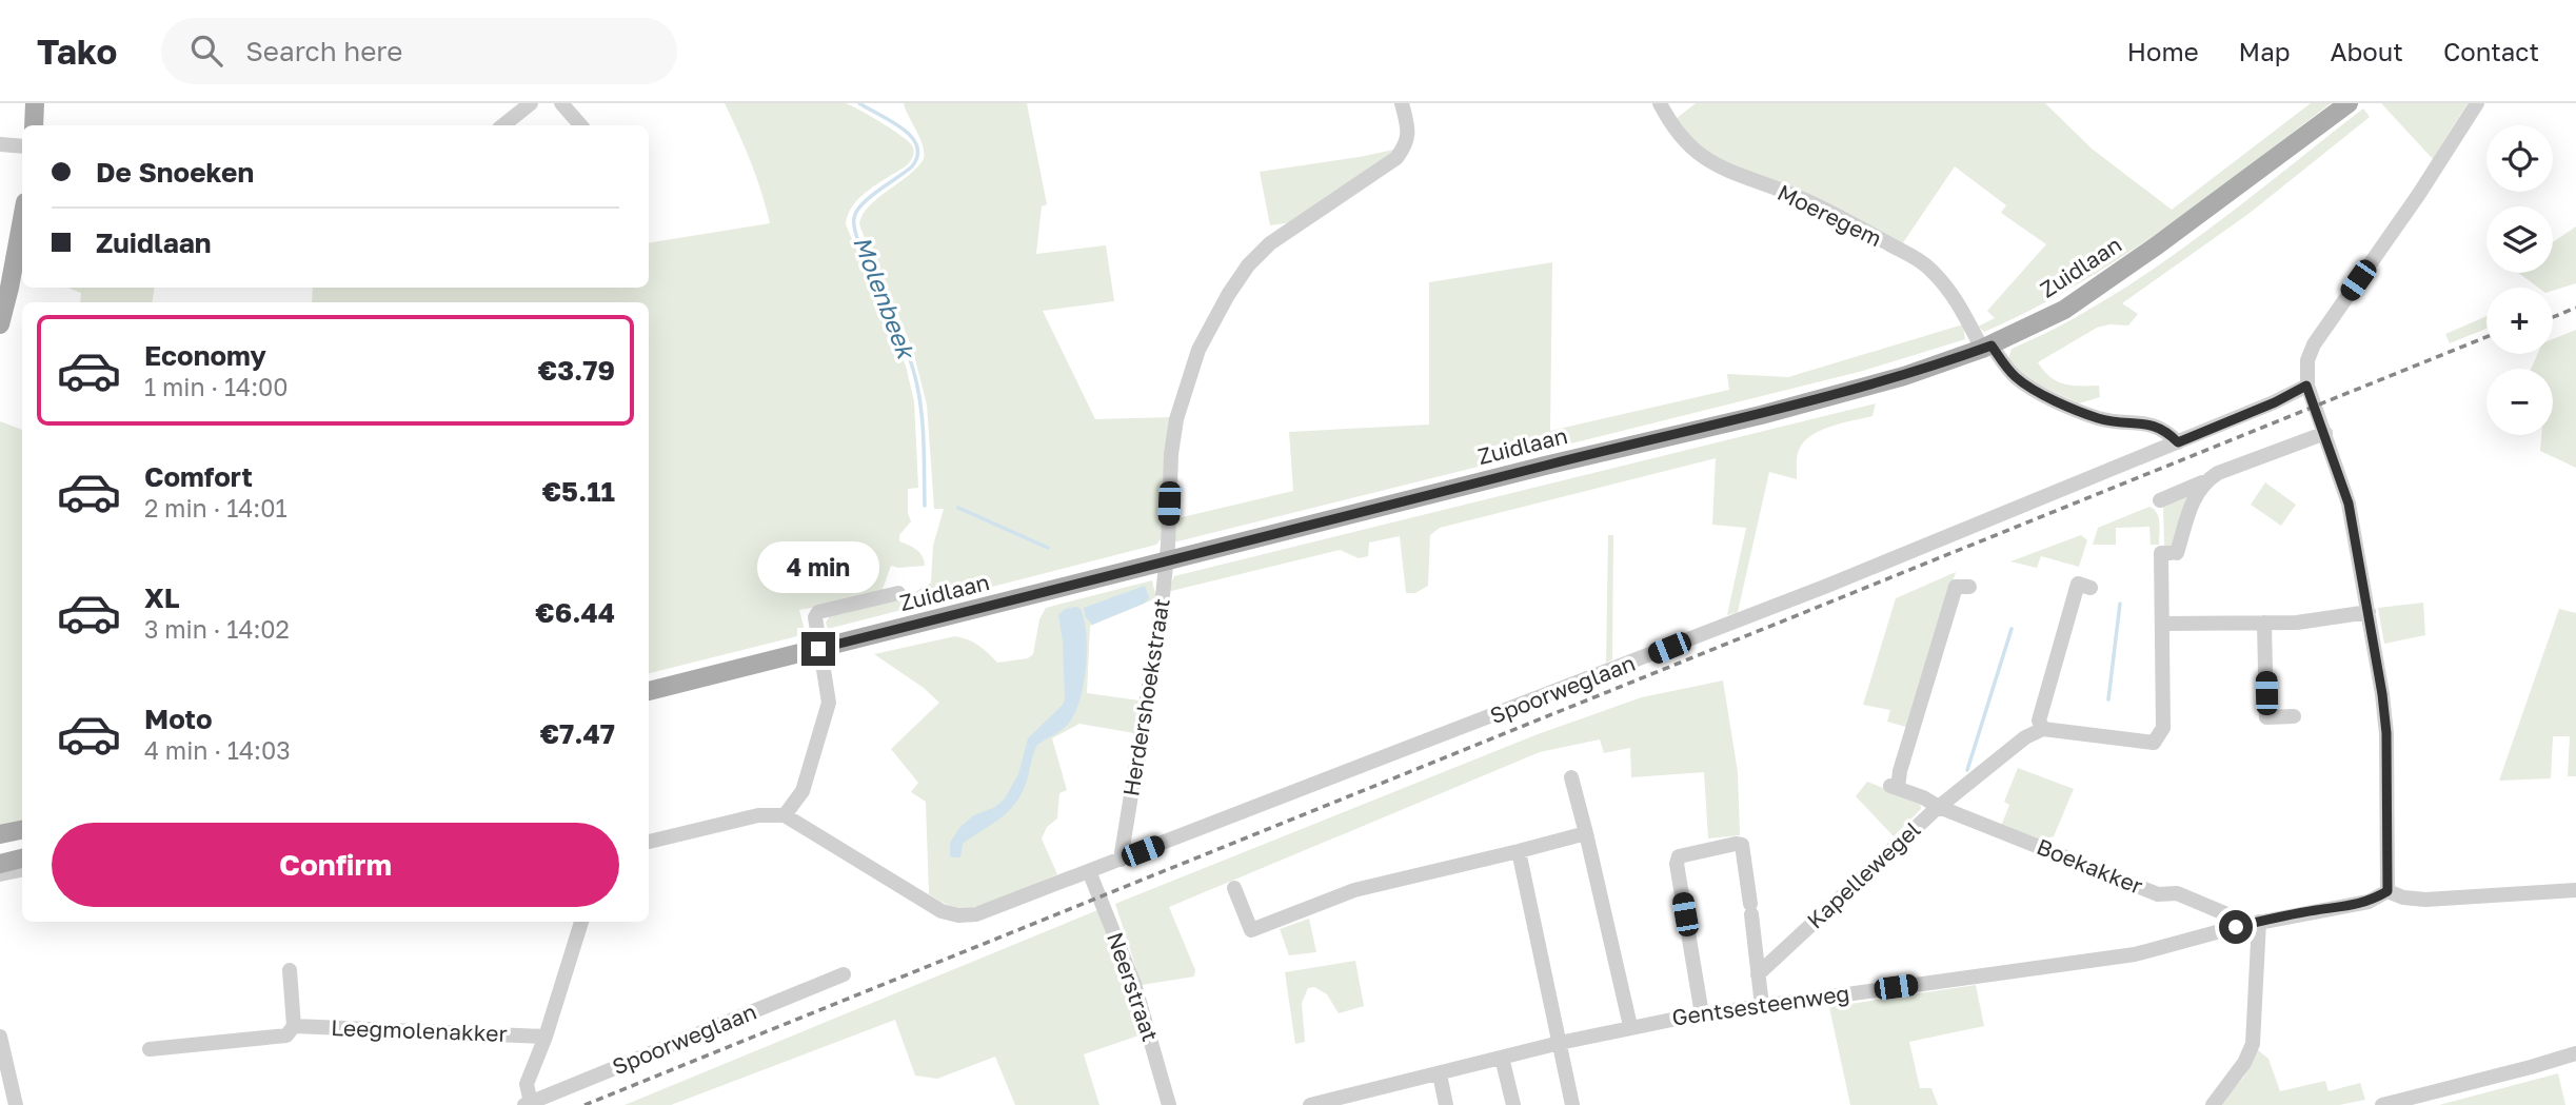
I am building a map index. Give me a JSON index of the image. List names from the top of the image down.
{
  "streets": {
    "main road": ["Zuidlaan"],
    "street": [
      "Moeregem",
      "Spoorweglaan",
      "Herdershoekstraat",
      "Boekakker",
      "Kapellewegel",
      "Neerstraat",
      "Gentsesteenweg",
      "Leegmolenakker"
    ]
  },
  "crossings": [
    ["Moeregem", "Zuidlaan"],
    ["Moeregem", "Spoorweglaan"],
    ["Zuidlaan", "Herdershoekstraat"],
    ["Spoorweglaan", "Herdershoekstraat"],
    ["Spoorweglaan", "Neerstraat"],
    ["Boekakker", "Kapellewegel"],
    ["Boekakker", "Gentsesteenweg"]
  ],
  "water": ["Molenbeek"],
  "page": {
    "header": "Tako",
    "search": "Search here",
    "nav": [
      "Home",
      "Map",
      "About",
      "Contact"
    ],
    "map_buttons": ["+", "−"],
    "banner": ["De Snoeken", "Zuidlaan"],
    "list": [
      {
        "name": "Economy",
        "note": "1 min · 14:00",
        "value": "€3.79"
      },
      {
        "name": "Comfort",
        "note": "2 min · 14:01",
        "value": "€5.11"
      },
      {
        "name": "XL",
        "note": "3 min · 14:02",
        "value": "€6.44"
      },
      {
        "name": "Moto",
        "note": "4 min · 14:03",
        "value": "€7.47"
      }
    ],
    "bubble": "4 min",
    "buttons": "Confirm"
  }
}
